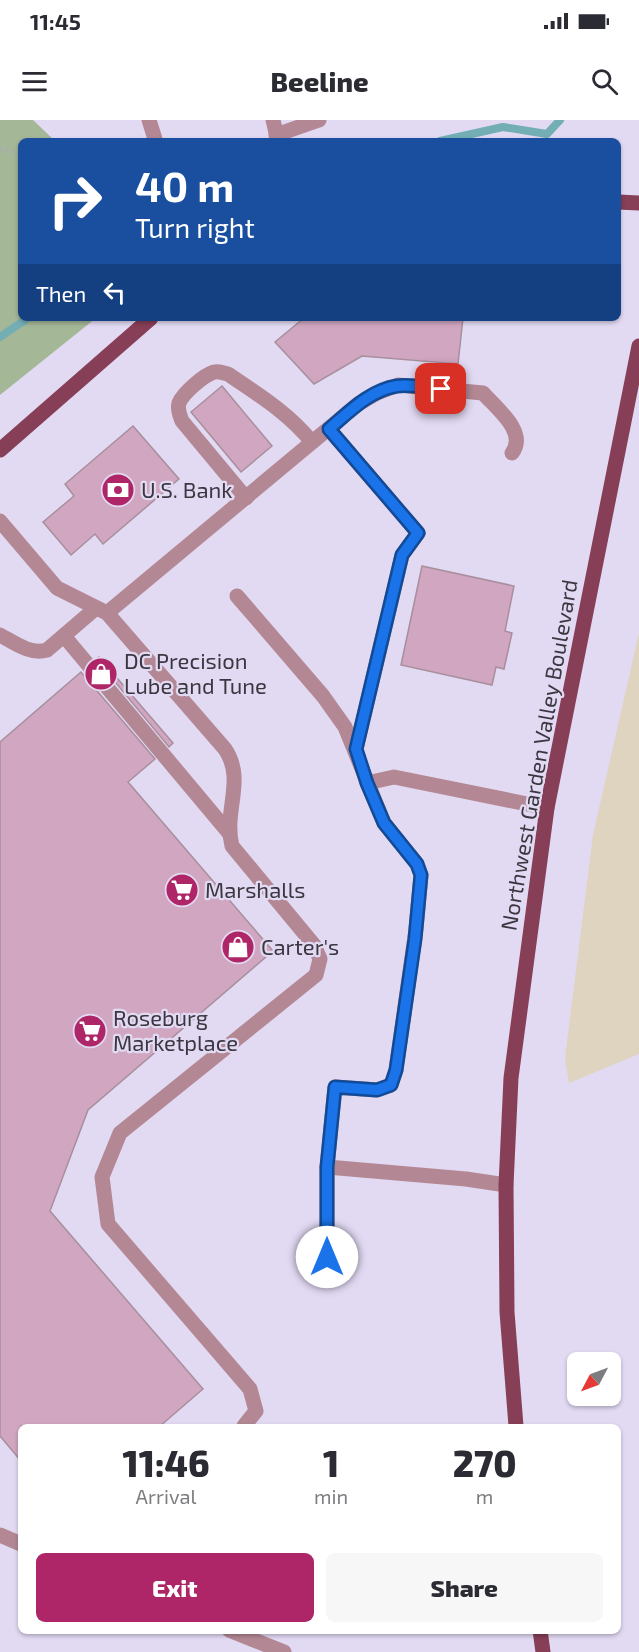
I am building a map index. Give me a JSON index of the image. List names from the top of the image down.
{
  "streets": {
    "main road": ["Northwest Garden Valley Boulevard"]
  },
  "places": {
    "bank": ["U.S. Bank"],
    "shop": ["DC Precision Lube and Tune", "Carter's"],
    "supermarket": ["Marshalls", "Roseburg Marketplace"]
  },
  "north": "bottom left",
  "page": {
    "status": "11:45",
    "header": "Beeline",
    "turn": ["40 m", "Turn right"],
    "then": "Then",
    "eta": [
      "11:46",
      "Arrival",
      "1",
      "min",
      "270",
      "m"
    ],
    "buttons": ["Exit", "Share"]
  }
}
